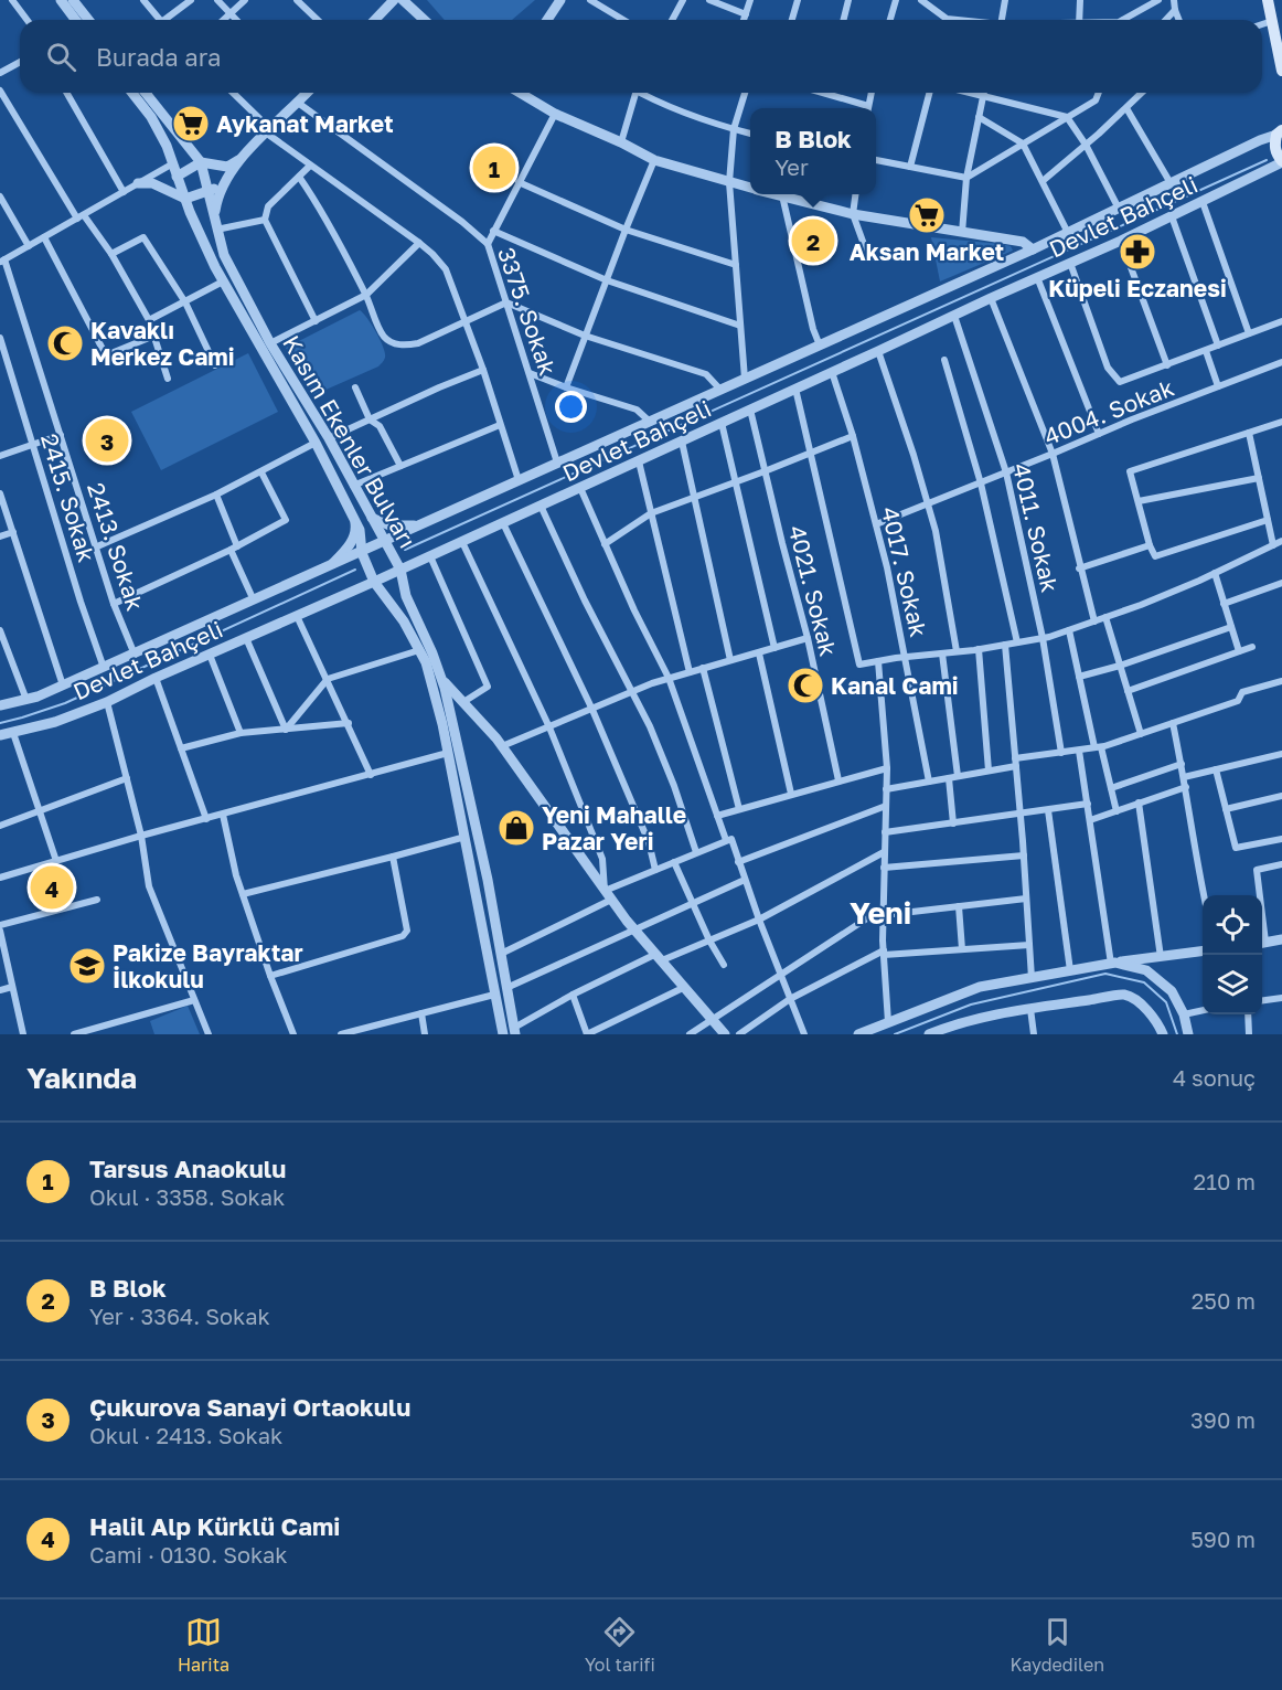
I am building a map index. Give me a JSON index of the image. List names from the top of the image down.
{
  "streets": {
    "street": [
      "Devlet Bahçeli",
      "3375. Sokak",
      "4004. Sokak",
      "Kasım Ekenler Bulvarı",
      "2415. Sokak",
      "4011. Sokak",
      "2413. Sokak",
      "4017. Sokak",
      "4021. Sokak"
    ]
  },
  "crossings": [
    ["Devlet Bahçeli", "3375. Sokak"],
    ["Devlet Bahçeli", "Kasım Ekenler Bulvarı"],
    ["Devlet Bahçeli", "2415. Sokak"],
    ["Devlet Bahçeli", "4011. Sokak"],
    ["Devlet Bahçeli", "2413. Sokak"],
    ["Devlet Bahçeli", "4017. Sokak"],
    ["Devlet Bahçeli", "4021. Sokak"],
    ["4004. Sokak", "4011. Sokak"],
    ["4004. Sokak", "4017. Sokak"]
  ],
  "districts": ["Yeni"],
  "places": {
    "supermarket": ["Aykanat Market", "Aksan Market"],
    "pharmacy": ["Küpeli Eczanesi"],
    "mosque": ["Kavaklı Merkez Cami", "Kanal Cami"],
    "shop": ["Yeni Mahalle Pazar Yeri"],
    "school or university": ["Pakize Bayraktar İlkokulu"]
  },
  "page": {
    "search": "Burada ara",
    "popup": ["B Blok", "Yer"],
    "pins": [
      "1",
      "2",
      "3",
      "4"
    ],
    "heading": ["Yakında", "4 sonuç"],
    "list": [
      {
        "mark": "1",
        "name": "Tarsus Anaokulu",
        "note": "Okul · 3358. Sokak",
        "value": "210 m"
      },
      {
        "mark": "2",
        "name": "B Blok",
        "note": "Yer · 3364. Sokak",
        "value": "250 m"
      },
      {
        "mark": "3",
        "name": "Çukurova Sanayi Ortaokulu",
        "note": "Okul · 2413. Sokak",
        "value": "390 m"
      },
      {
        "mark": "4",
        "name": "Halil Alp Kürklü Cami",
        "note": "Cami · 0130. Sokak",
        "value": "590 m"
      }
    ],
    "nav": ["Harita", "Yol tarifi", "Kaydedilen"]
  }
}
